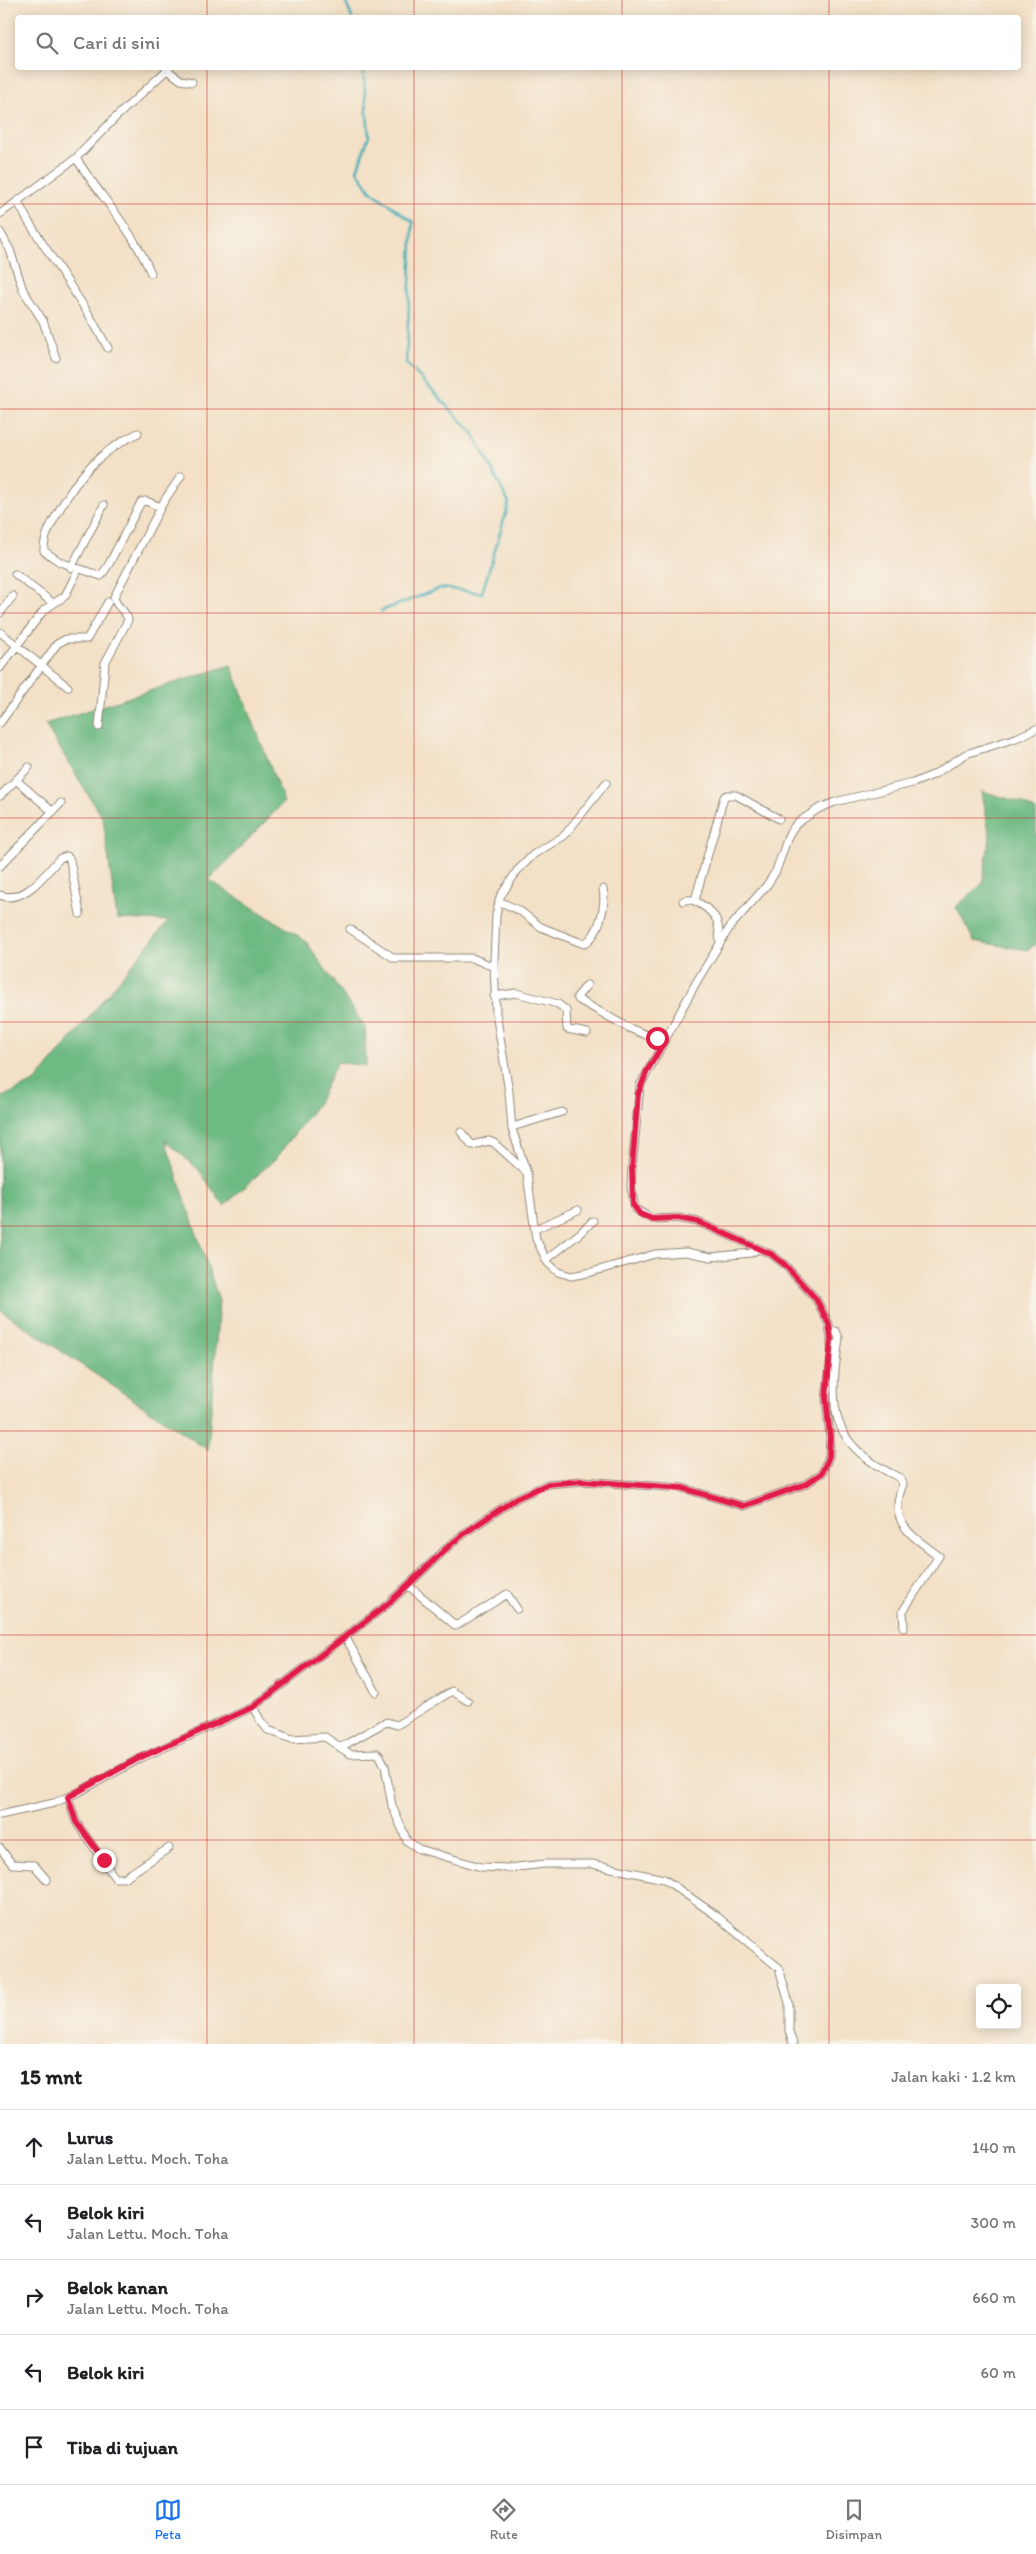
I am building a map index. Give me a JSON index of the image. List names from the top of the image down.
{
  "page": {
    "search": "Cari di sini",
    "heading": ["15 mnt", "Jalan kaki · 1.2 km"],
    "list": [
      ["Lurus", "Jalan Lettu. Moch. Toha", "140 m"],
      ["Belok kiri", "Jalan Lettu. Moch. Toha", "300 m"],
      ["Belok kanan", "Jalan Lettu. Moch. Toha", "660 m"],
      ["Belok kiri", "60 m"],
      "Tiba di tujuan"
    ],
    "nav": ["Peta", "Rute", "Disimpan"]
  }
}
